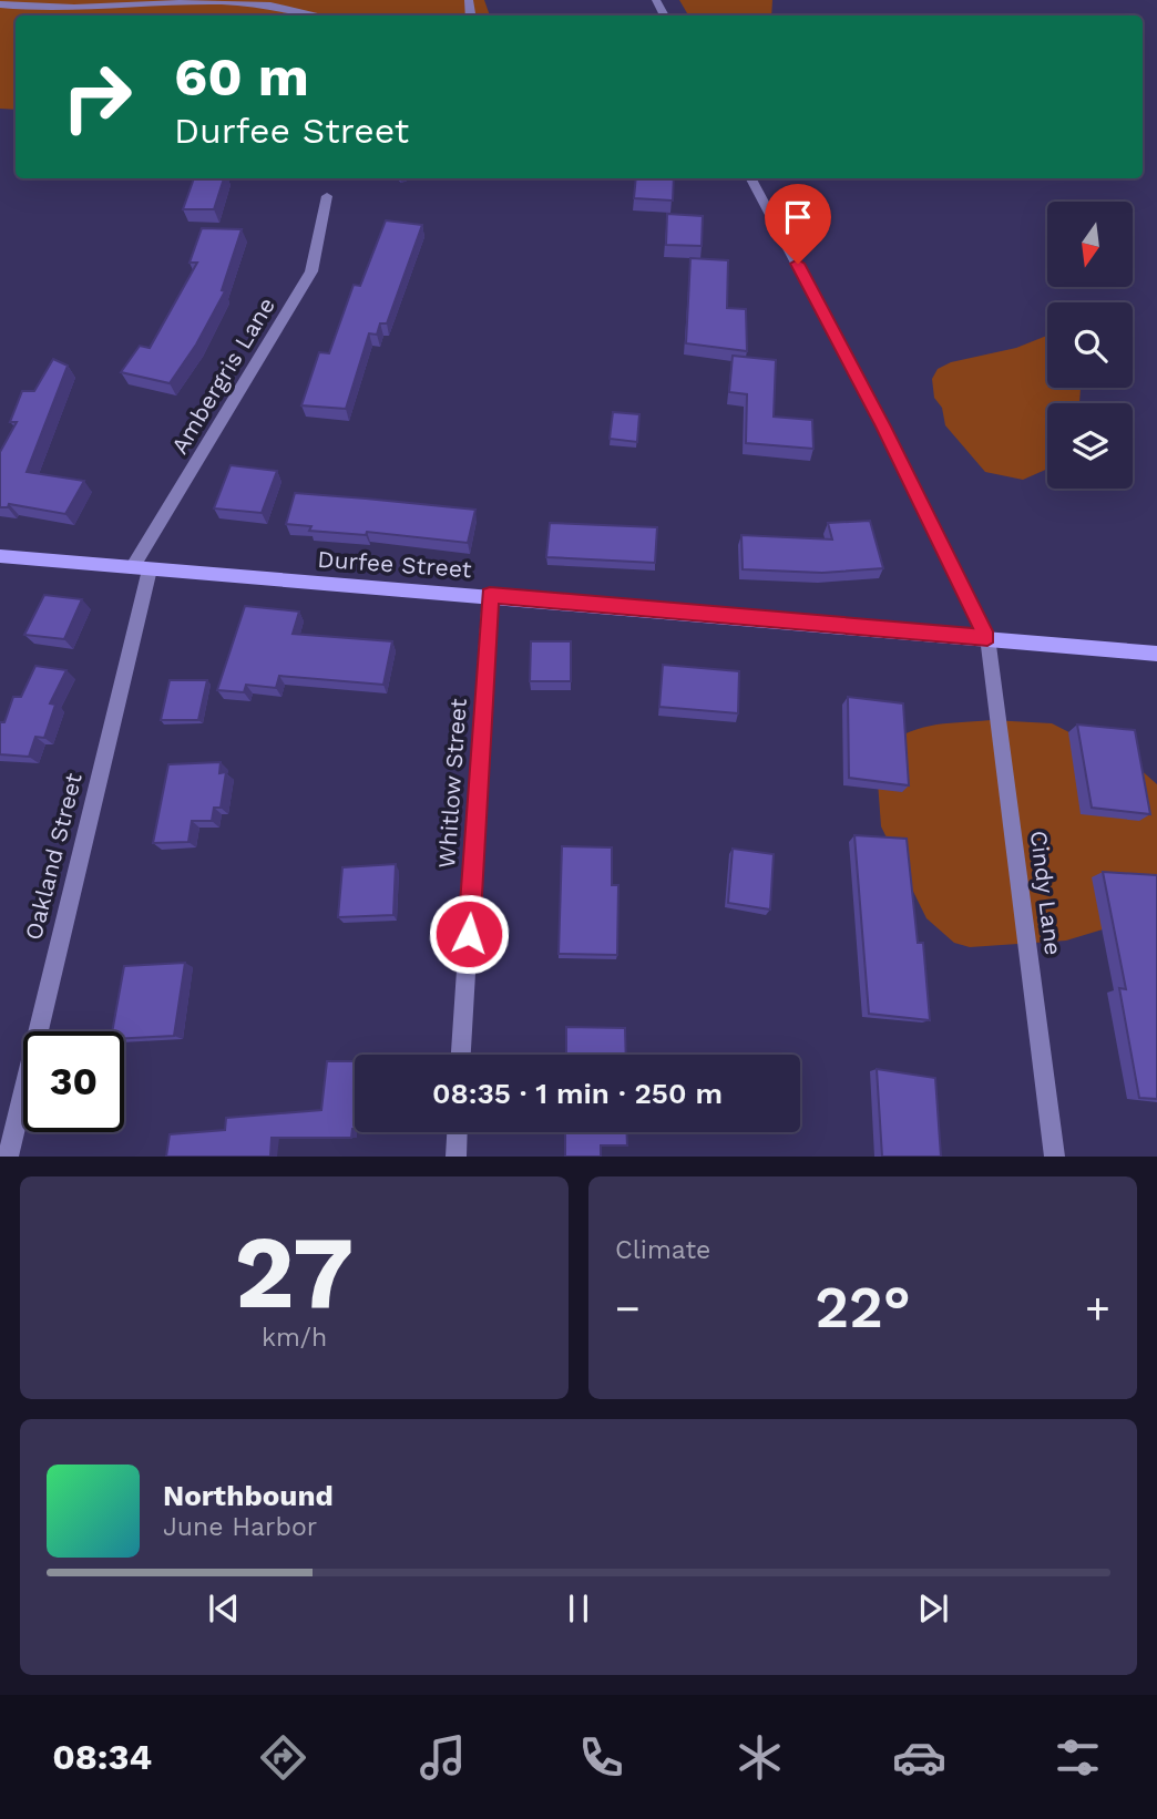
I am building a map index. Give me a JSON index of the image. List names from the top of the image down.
{
  "streets": {
    "street": [
      "Ambergris Lane",
      "Durfee Street",
      "Whitlow Street",
      "Oakland Street",
      "Cindy Lane"
    ]
  },
  "crossings": [
    ["Ambergris Lane", "Durfee Street"],
    ["Ambergris Lane", "Oakland Street"],
    ["Durfee Street", "Whitlow Street"],
    ["Durfee Street", "Oakland Street"],
    ["Durfee Street", "Cindy Lane"]
  ],
  "north": "bottom",
  "page": {
    "turn": ["60 m", "Durfee Street"],
    "limit": "30",
    "trip": "08:35 · 1 min · 250 m",
    "tile": [
      ["27", "km/h"],
      "Climate"
    ],
    "heat": ["−", "22°", "+"],
    "song": ["Northbound", "June Harbor"],
    "tabs": "08:34"
  }
}
